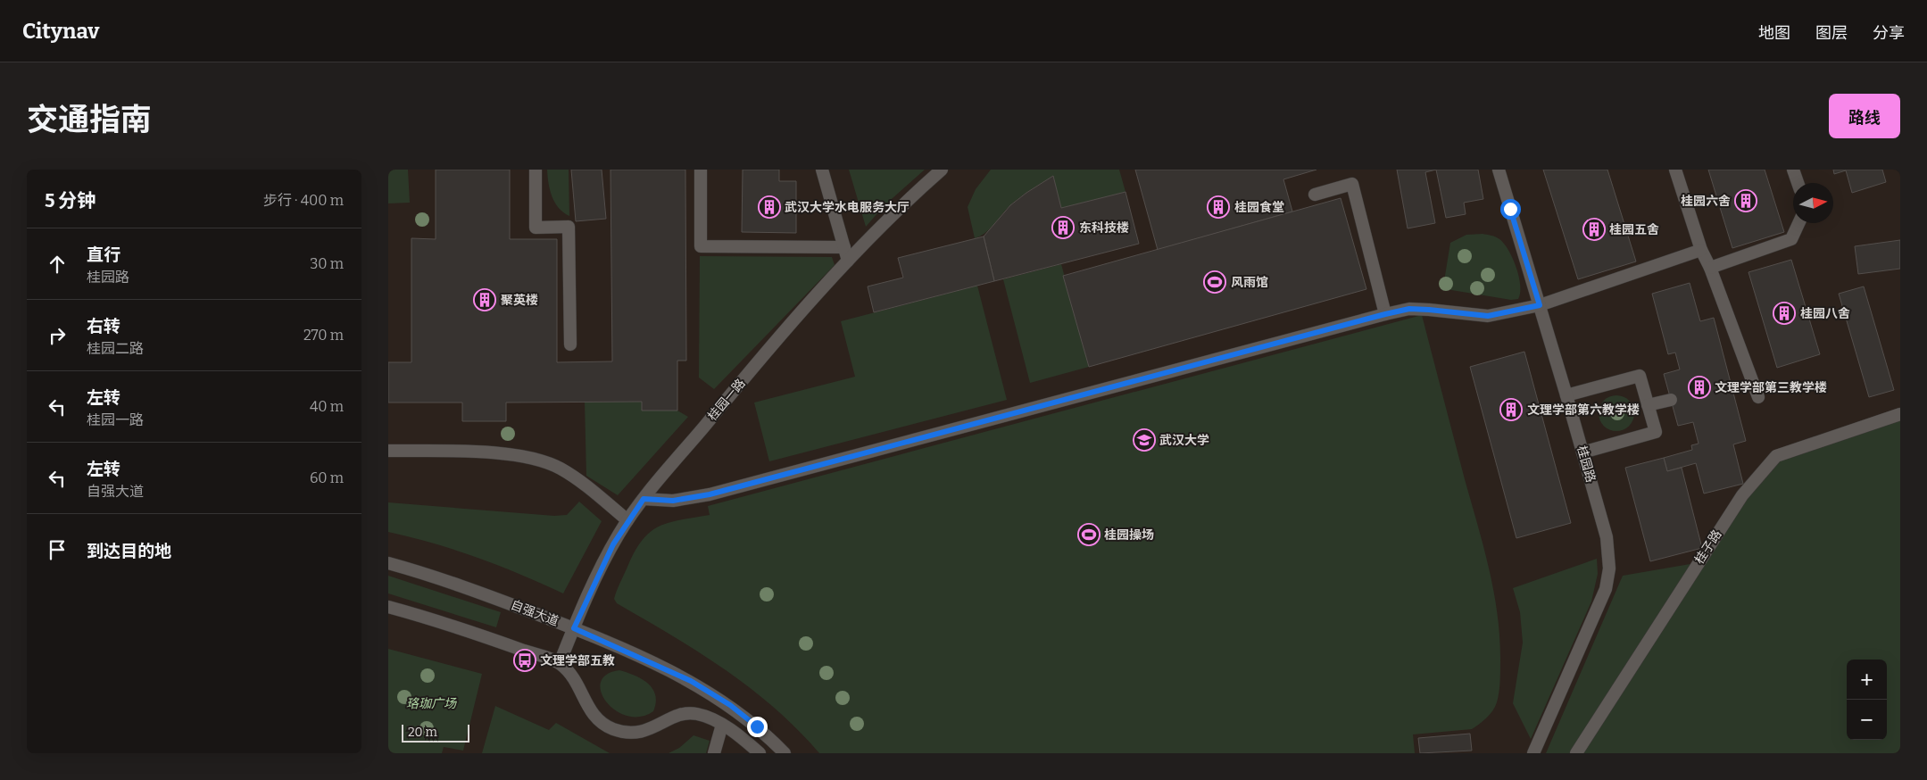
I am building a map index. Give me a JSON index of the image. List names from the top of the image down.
{
  "streets": {
    "street": [
      "桂园一路",
      "桂园路",
      "桂子路",
      "自强大道"
    ]
  },
  "crossings": [
    ["桂园一路", "自强大道"]
  ],
  "parks": ["珞珈广场"],
  "places": {
    "building": [
      "桂园六舍",
      "武汉大学水电服务大厅",
      "桂园食堂",
      "东科技楼",
      "桂园五舍",
      "聚英楼",
      "桂园八舍",
      "文理学部第三教学楼",
      "文理学部第六教学楼"
    ],
    "sports": ["风雨馆", "桂园操场"],
    "school or university": ["武汉大学"],
    "bus stop": ["文理学部五教"]
  },
  "scale_bar": "20 m",
  "north": "right",
  "page": {
    "header": "Citynav",
    "nav": ["地图", "图层", "分享"],
    "title": "交通指南",
    "buttons": "路线",
    "heading": ["5 分钟", "步行 · 400 m"],
    "list": [
      ["直行", "桂园路", "30 m"],
      ["右转", "桂园二路", "270 m"],
      ["左转", "桂园一路", "40 m"],
      ["左转", "自强大道", "60 m"],
      "到达目的地"
    ],
    "map_buttons": ["+", "−"],
    "scale": "20 m"
  }
}
